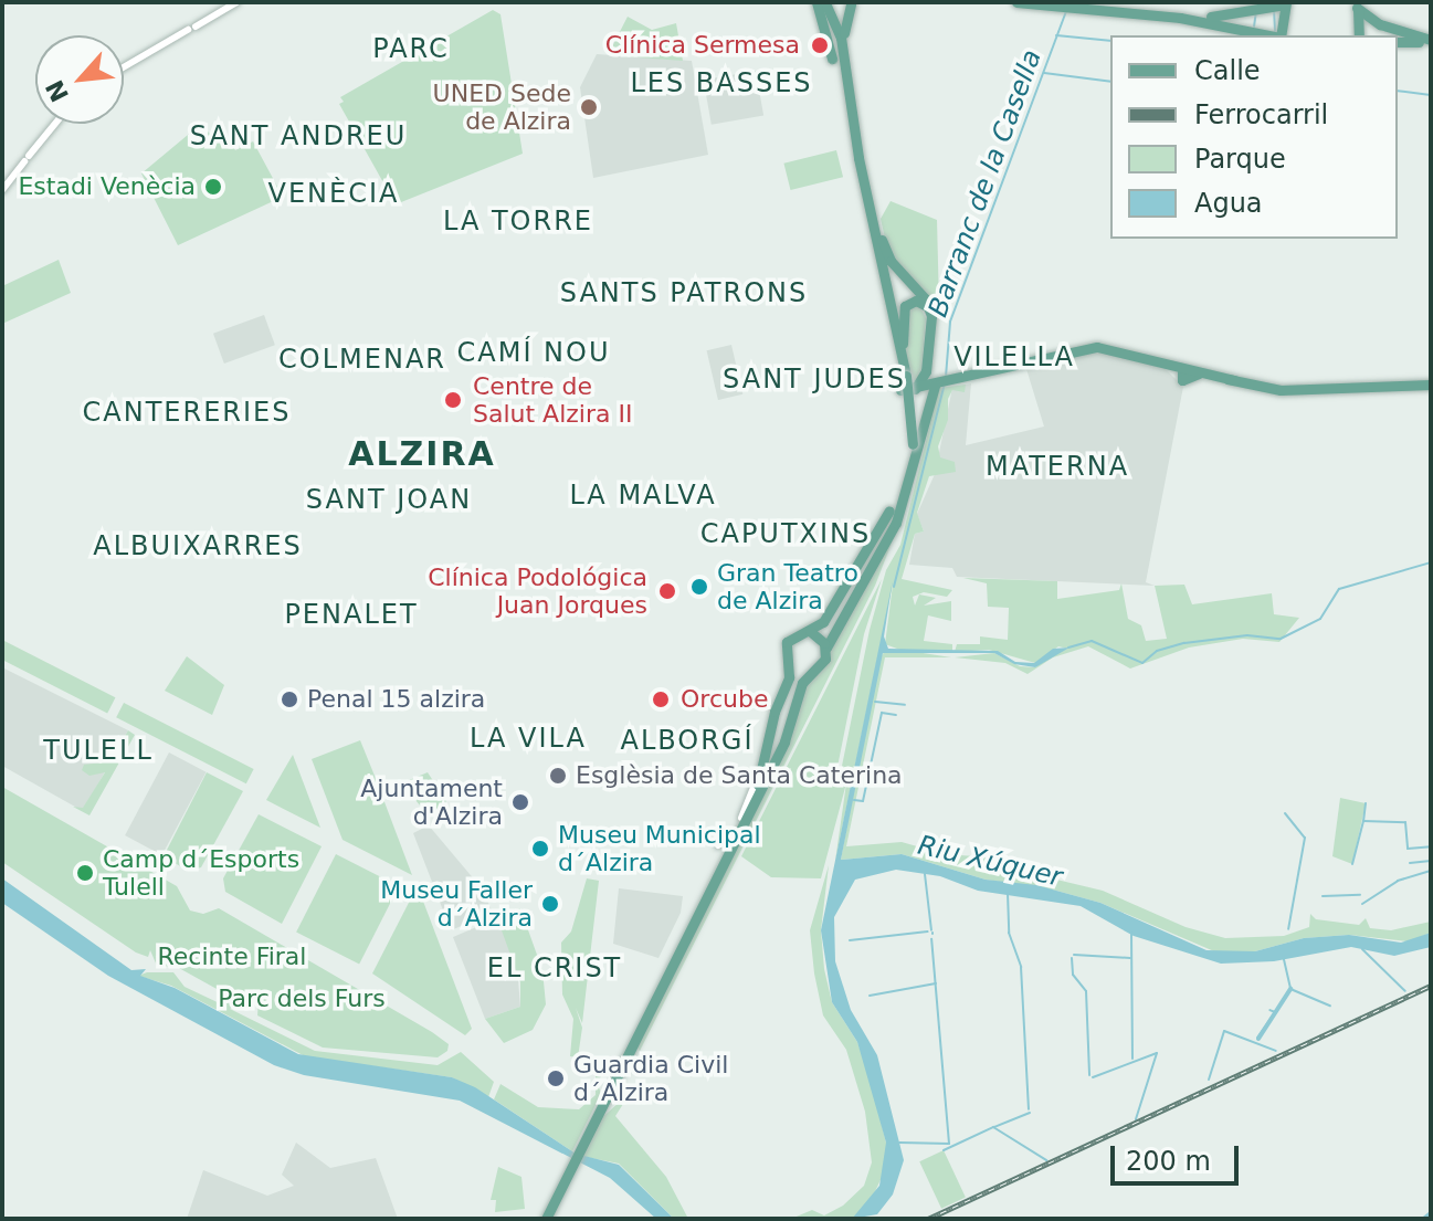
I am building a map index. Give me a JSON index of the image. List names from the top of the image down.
{
  "districts": [
    "PARC",
    "LES BASSES",
    "SANT ANDREU",
    "VENÈCIA",
    "LA TORRE",
    "SANTS PATRONS",
    "CAMÍ NOU",
    "VILELLA",
    "COLMENAR",
    "SANT JUDES",
    "CANTERERIES",
    "ALZIRA",
    "MATERNA",
    "LA MALVA",
    "SANT JOAN",
    "CAPUTXINS",
    "ALBUIXARRES",
    "PENALET",
    "LA VILA",
    "ALBORGÍ",
    "TULELL",
    "EL CRIST"
  ],
  "water": ["Barranc de la Casella", "Riu Xúquer"],
  "parks": ["Recinte Firal", "Parc dels Furs"],
  "places": [
    "Clínica Sermesa",
    "UNED Sede de Alzira",
    "Estadi Venècia",
    "Centre de Salut Alzira II",
    "Gran Teatro de Alzira",
    "Clínica Podológica Juan Jorques",
    "Penal 15 alzira",
    "Orcube",
    "Esglèsia de Santa Caterina",
    "Ajuntament d'Alzira",
    "Museu Municipal d´Alzira",
    "Camp d´Esports Tulell",
    "Museu Faller d´Alzira",
    "Guardia Civil d´Alzira"
  ],
  "legend": [
    "Calle",
    "Ferrocarril",
    "Parque",
    "Agua"
  ],
  "scale_bar": "200 m",
  "north": "bottom left"
}
